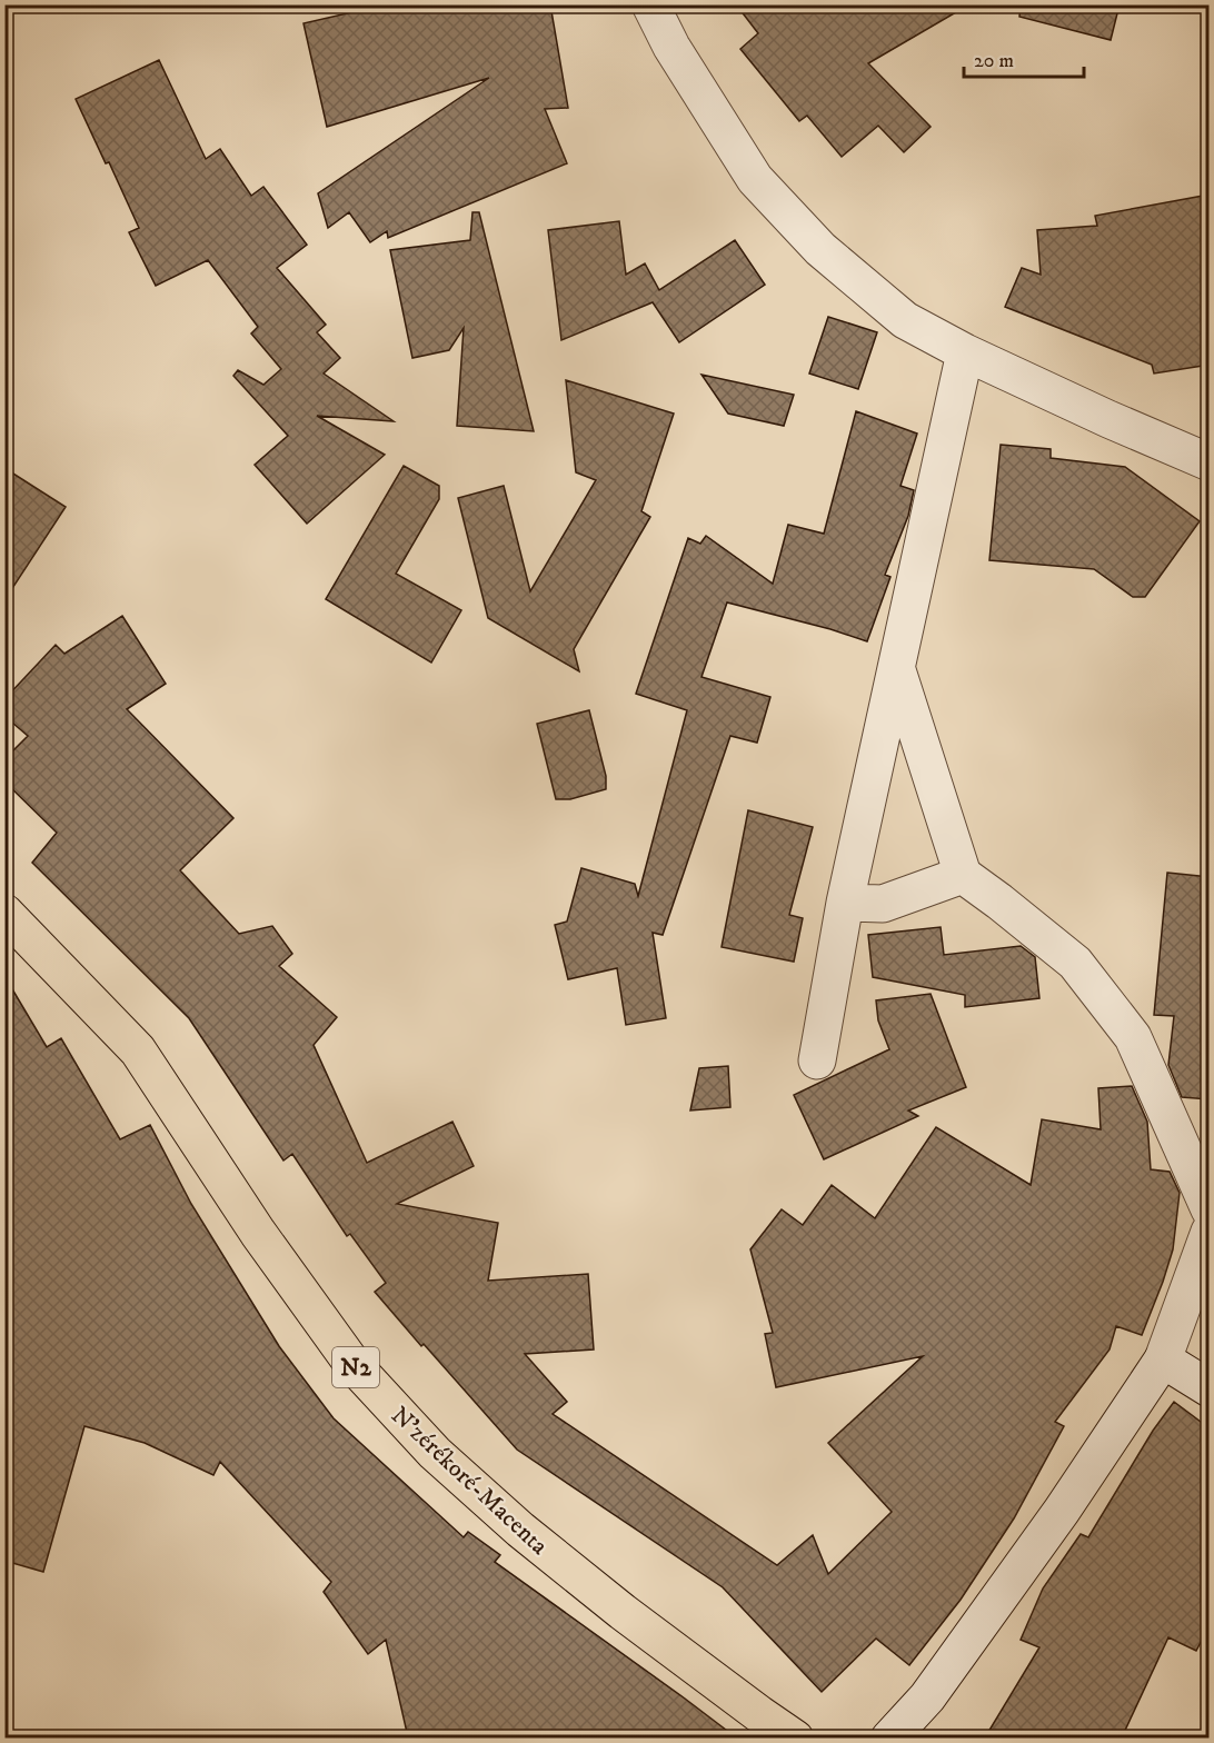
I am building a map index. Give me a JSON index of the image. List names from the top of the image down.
{
  "streets": {
    "highway": ["N2", "N'zérékoré-Macenta"]
  },
  "scale_bar": "20 m"
}
